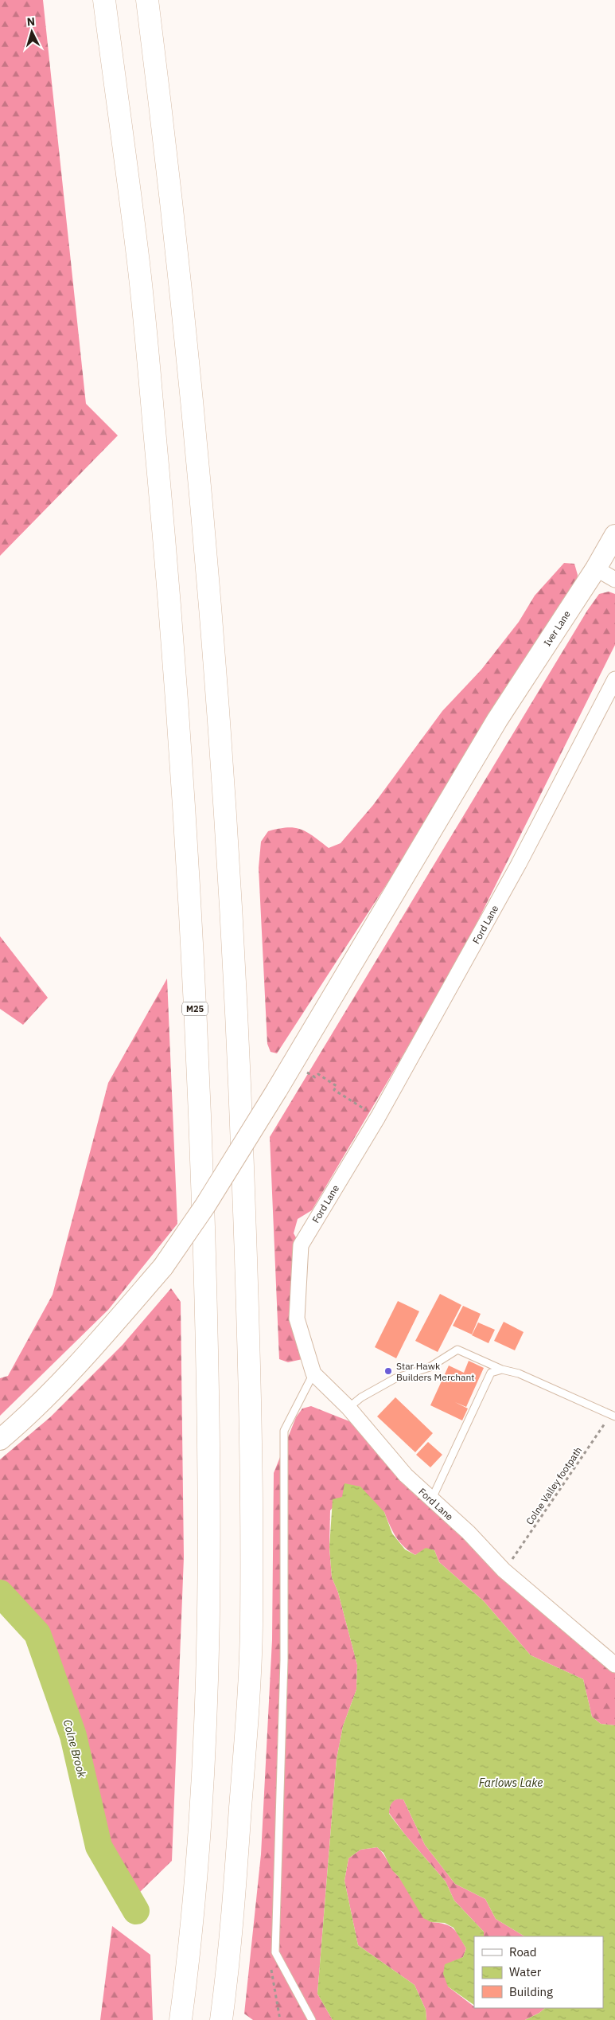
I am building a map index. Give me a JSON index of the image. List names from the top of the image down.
{
  "streets": {
    "highway": ["M25"],
    "main road": ["Iver Lane"],
    "street": ["Ford Lane"],
    "path": ["Colne Valley footpath"]
  },
  "crossings": [
    ["Ford Lane", "Colne Valley footpath"]
  ],
  "water": ["Colne Brook", "Farlows Lake"],
  "places": ["Star Hawk Builders Merchant"],
  "legend": ["Road", "Water", "Building"],
  "north": "top"
}
